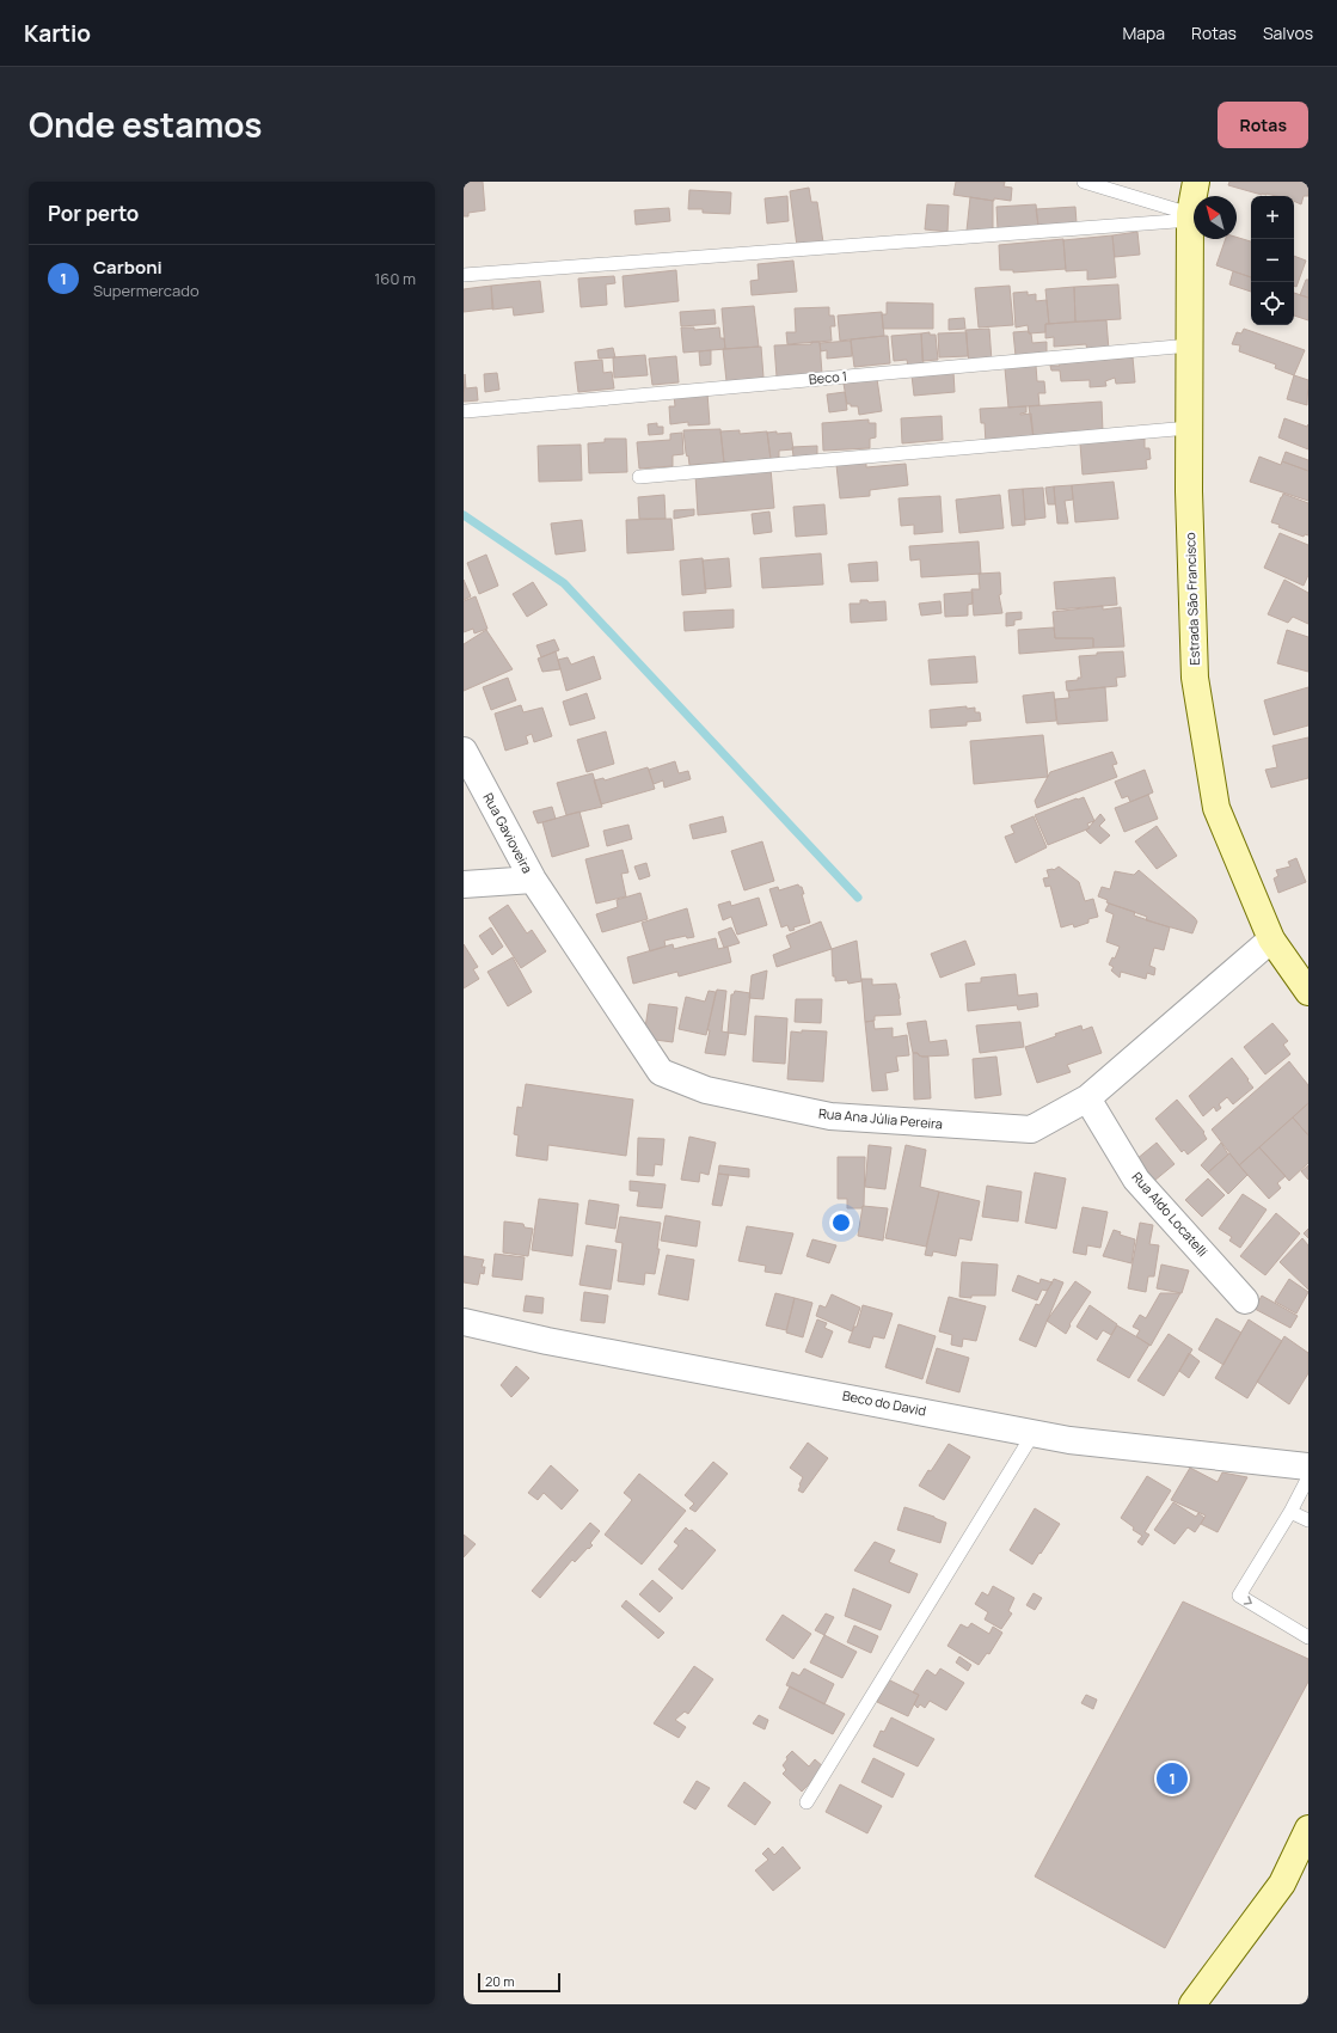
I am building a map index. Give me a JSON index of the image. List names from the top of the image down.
{
  "streets": {
    "main road": ["Estrada São Francisco"],
    "street": [
      "Rua Gavioveira",
      "Rua Ana Júlia Pereira",
      "Rua Aldo Locatelli",
      "Beco do David"
    ],
    "lane": ["Beco 1"]
  },
  "crossings": [
    ["Beco 1", "Estrada São Francisco"],
    ["Estrada São Francisco", "Rua Ana Júlia Pereira"],
    ["Rua Gavioveira", "Rua Ana Júlia Pereira"],
    ["Rua Ana Júlia Pereira", "Rua Aldo Locatelli"]
  ],
  "scale_bar": "20 m",
  "north": "top left",
  "page": {
    "header": "Kartio",
    "nav": ["Mapa", "Rotas", "Salvos"],
    "title": "Onde estamos",
    "buttons": "Rotas",
    "heading": "Por perto",
    "map_buttons": ["+", "−"],
    "list": [
      {
        "mark": "1",
        "name": "Carboni",
        "note": "Supermercado",
        "value": "160 m"
      }
    ],
    "pins": "1",
    "scale": "20 m"
  }
}
